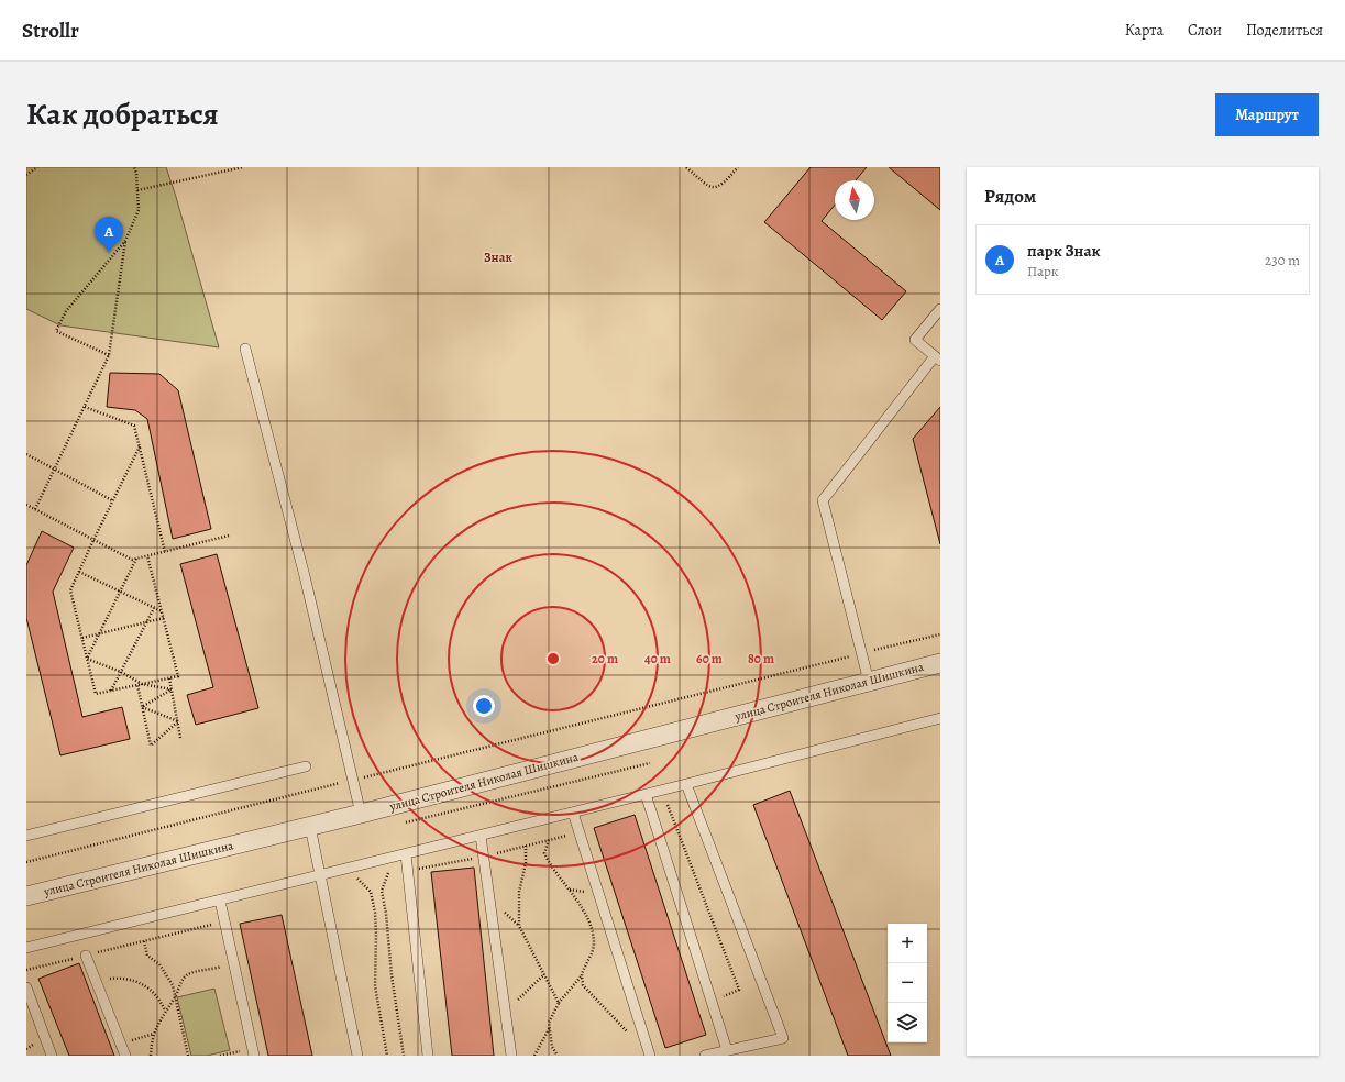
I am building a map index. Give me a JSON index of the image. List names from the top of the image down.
{
  "streets": {
    "street": ["улица Строителя Николая Шишкина"]
  },
  "districts": ["Знак"],
  "north": "top",
  "page": {
    "header": "Strollr",
    "nav": ["Карта", "Слои", "Поделиться"],
    "title": "Как добраться",
    "buttons": "Маршрут",
    "heading": "Рядом",
    "pins": "A",
    "list": [
      {
        "mark": "A",
        "name": "парк Знак",
        "note": "Парк",
        "value": "230 m"
      }
    ],
    "map_buttons": ["+", "−"]
  },
  "rings": [
    "20 m",
    "40 m",
    "60 m",
    "80 m"
  ]
}
